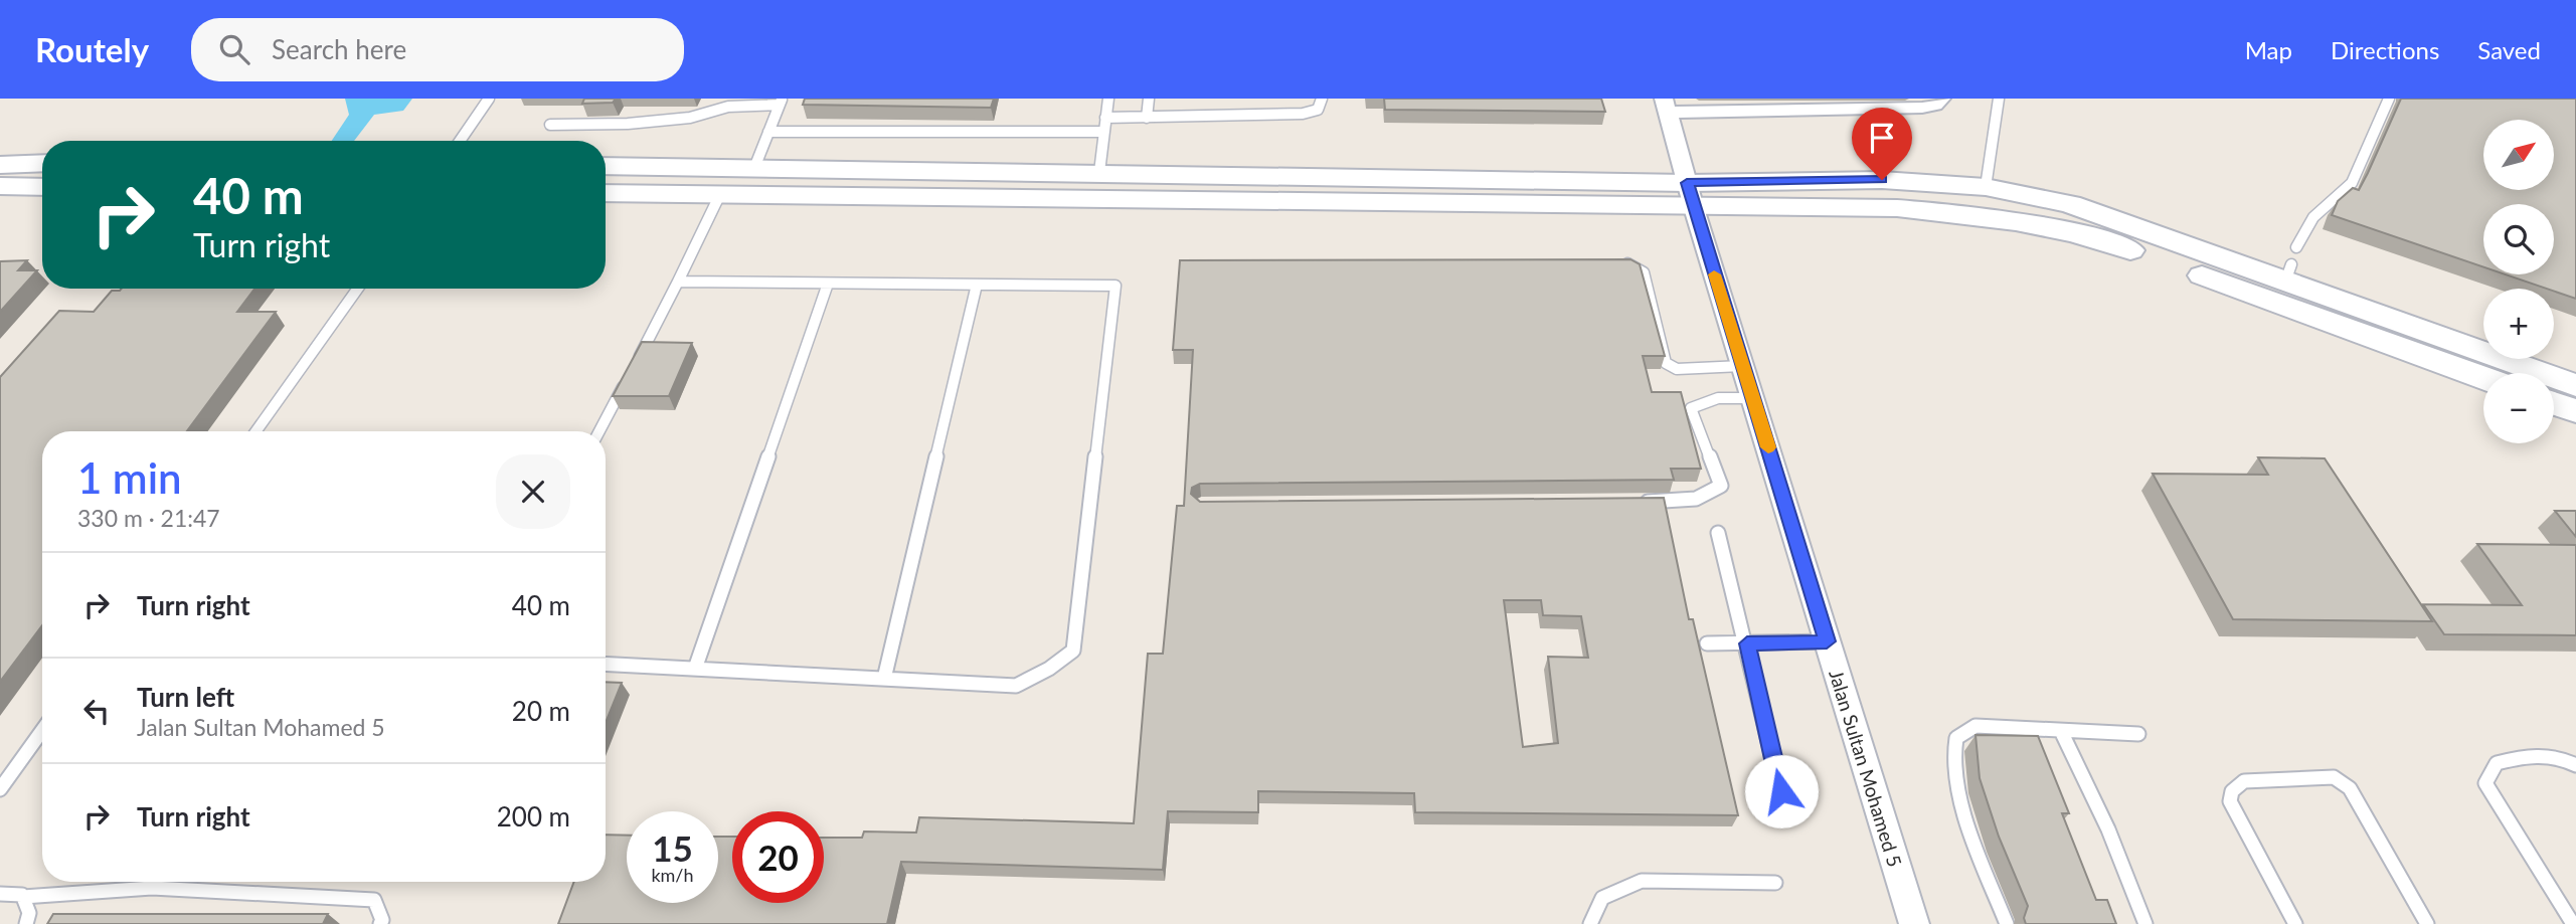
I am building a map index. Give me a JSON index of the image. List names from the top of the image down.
{
  "streets": {
    "street": ["Jalan Sultan Mohamed 5"]
  },
  "north": "top right",
  "page": {
    "header": "Routely",
    "search": "Search here",
    "nav": ["Map", "Directions", "Saved"],
    "map_buttons": ["+", "−"],
    "turn": ["40 m", "Turn right"],
    "heading": ["1 min", "330 m · 21:47"],
    "list": [
      {
        "name": "Turn right",
        "value": "40 m"
      },
      {
        "name": "Turn left",
        "note": "Jalan Sultan Mohamed 5",
        "value": "20 m"
      },
      {
        "name": "Turn right",
        "value": "200 m"
      }
    ],
    "speed": "15 km/h",
    "limit": "20"
  }
}
